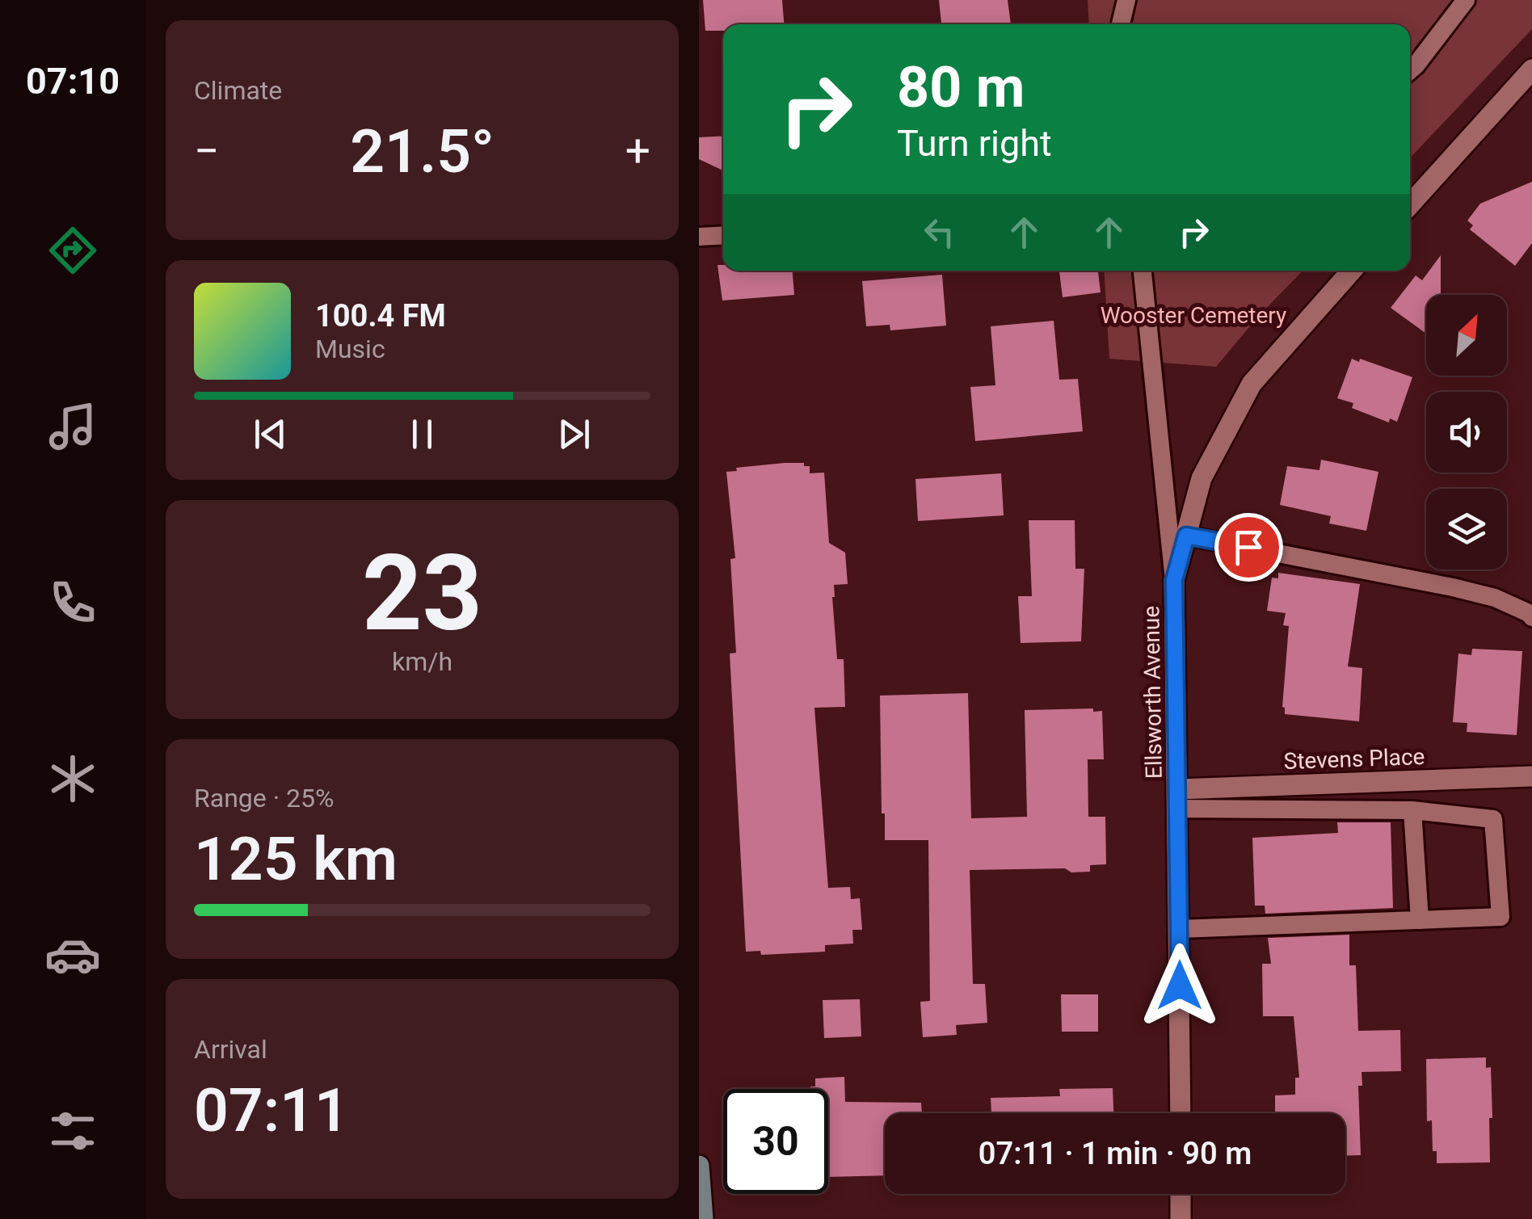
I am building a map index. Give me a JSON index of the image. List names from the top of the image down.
{
  "streets": {
    "street": ["Ellsworth Avenue", "Stevens Place"]
  },
  "crossings": [
    ["Ellsworth Avenue", "Stevens Place"]
  ],
  "parks": ["Wooster Cemetery"],
  "north": "top right",
  "page": {
    "tabs": "07:10",
    "tile": [
      "Climate",
      ["23", "km/h"],
      ["Range · 25%", "125 km"],
      ["Arrival", "07:11"]
    ],
    "turn": ["80 m", "Turn right"],
    "heat": ["−", "21.5°", "+"],
    "song": ["100.4 FM", "Music"],
    "limit": "30",
    "trip": "07:11 · 1 min · 90 m"
  }
}
